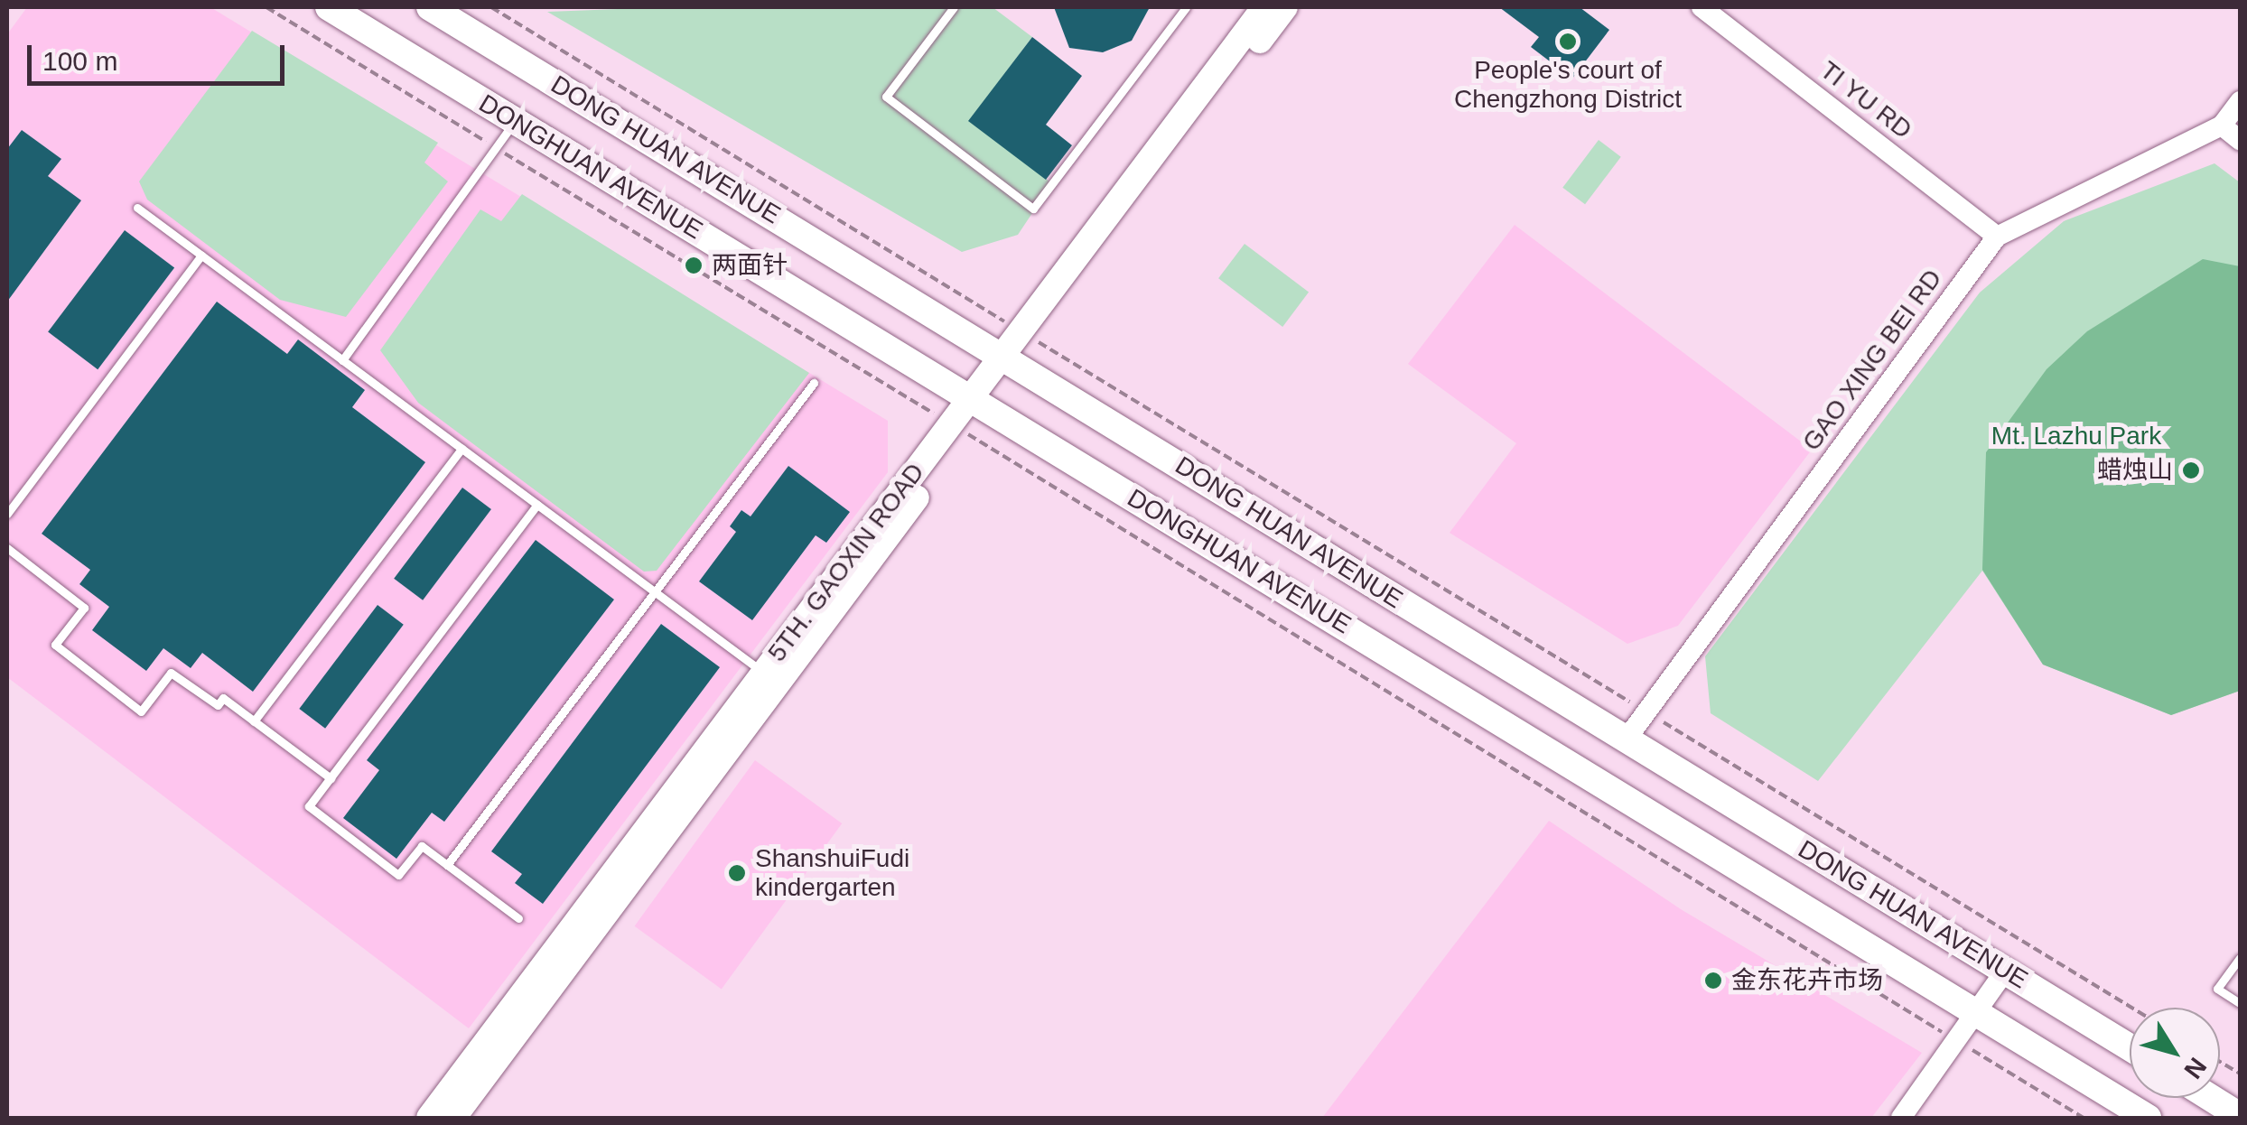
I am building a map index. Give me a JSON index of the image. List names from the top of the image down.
{
  "streets": {
    "highway": ["DONG HUAN AVENUE", "DONGHUAN AVENUE"],
    "main road": ["5TH. GAOXIN ROAD"],
    "street": ["TI YU RD", "GAO XING BEI RD"]
  },
  "crossings": [
    ["TI YU RD", "GAO XING BEI RD"],
    ["DONG HUAN AVENUE", "GAO XING BEI RD"],
    ["DONG HUAN AVENUE", "5TH. GAOXIN ROAD"],
    ["DONGHUAN AVENUE", "5TH. GAOXIN ROAD"]
  ],
  "parks": ["Mt. Lazhu Park"],
  "places": [
    "People's court of Chengzhong District",
    "两面针",
    "蜡烛山",
    "ShanshuiFudi kindergarten",
    "金东花卉市场"
  ],
  "scale_bar": "100 m",
  "north": "bottom right"
}
